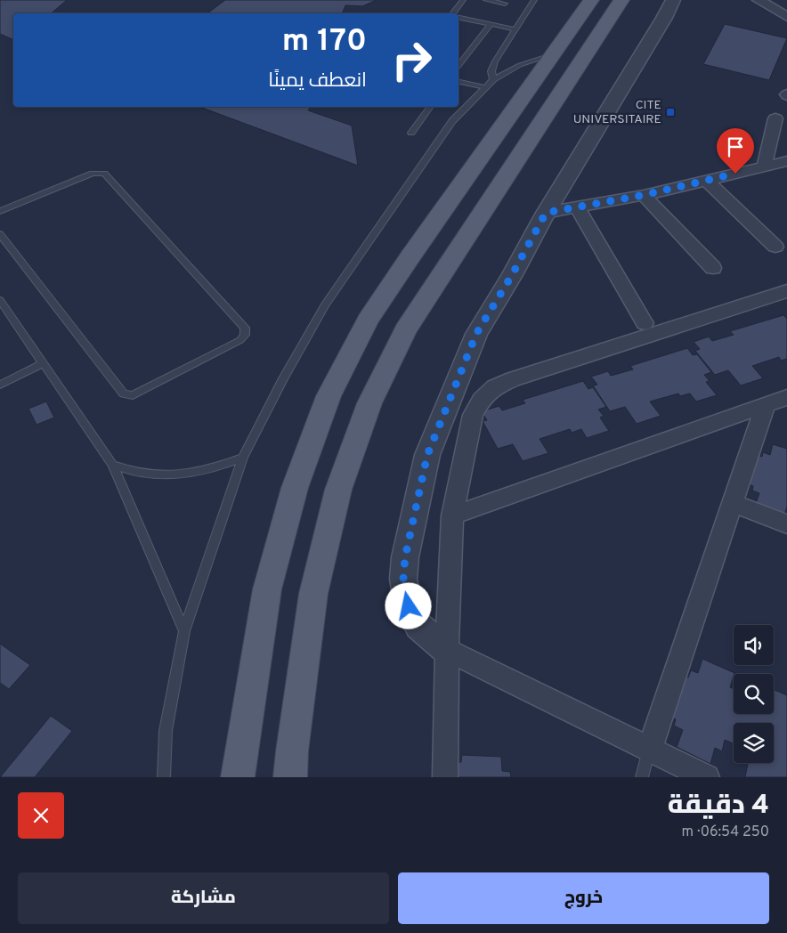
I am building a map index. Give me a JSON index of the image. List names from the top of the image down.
{
  "places": {
    "transit": ["CITE UNIVERSITAIRE"]
  },
  "page": {
    "turn": ["170 m", "انعطف يمينًا"],
    "heading": ["4 دقيقة", "250 m · 06:54"],
    "buttons": ["خروج", "مشاركة"]
  }
}
